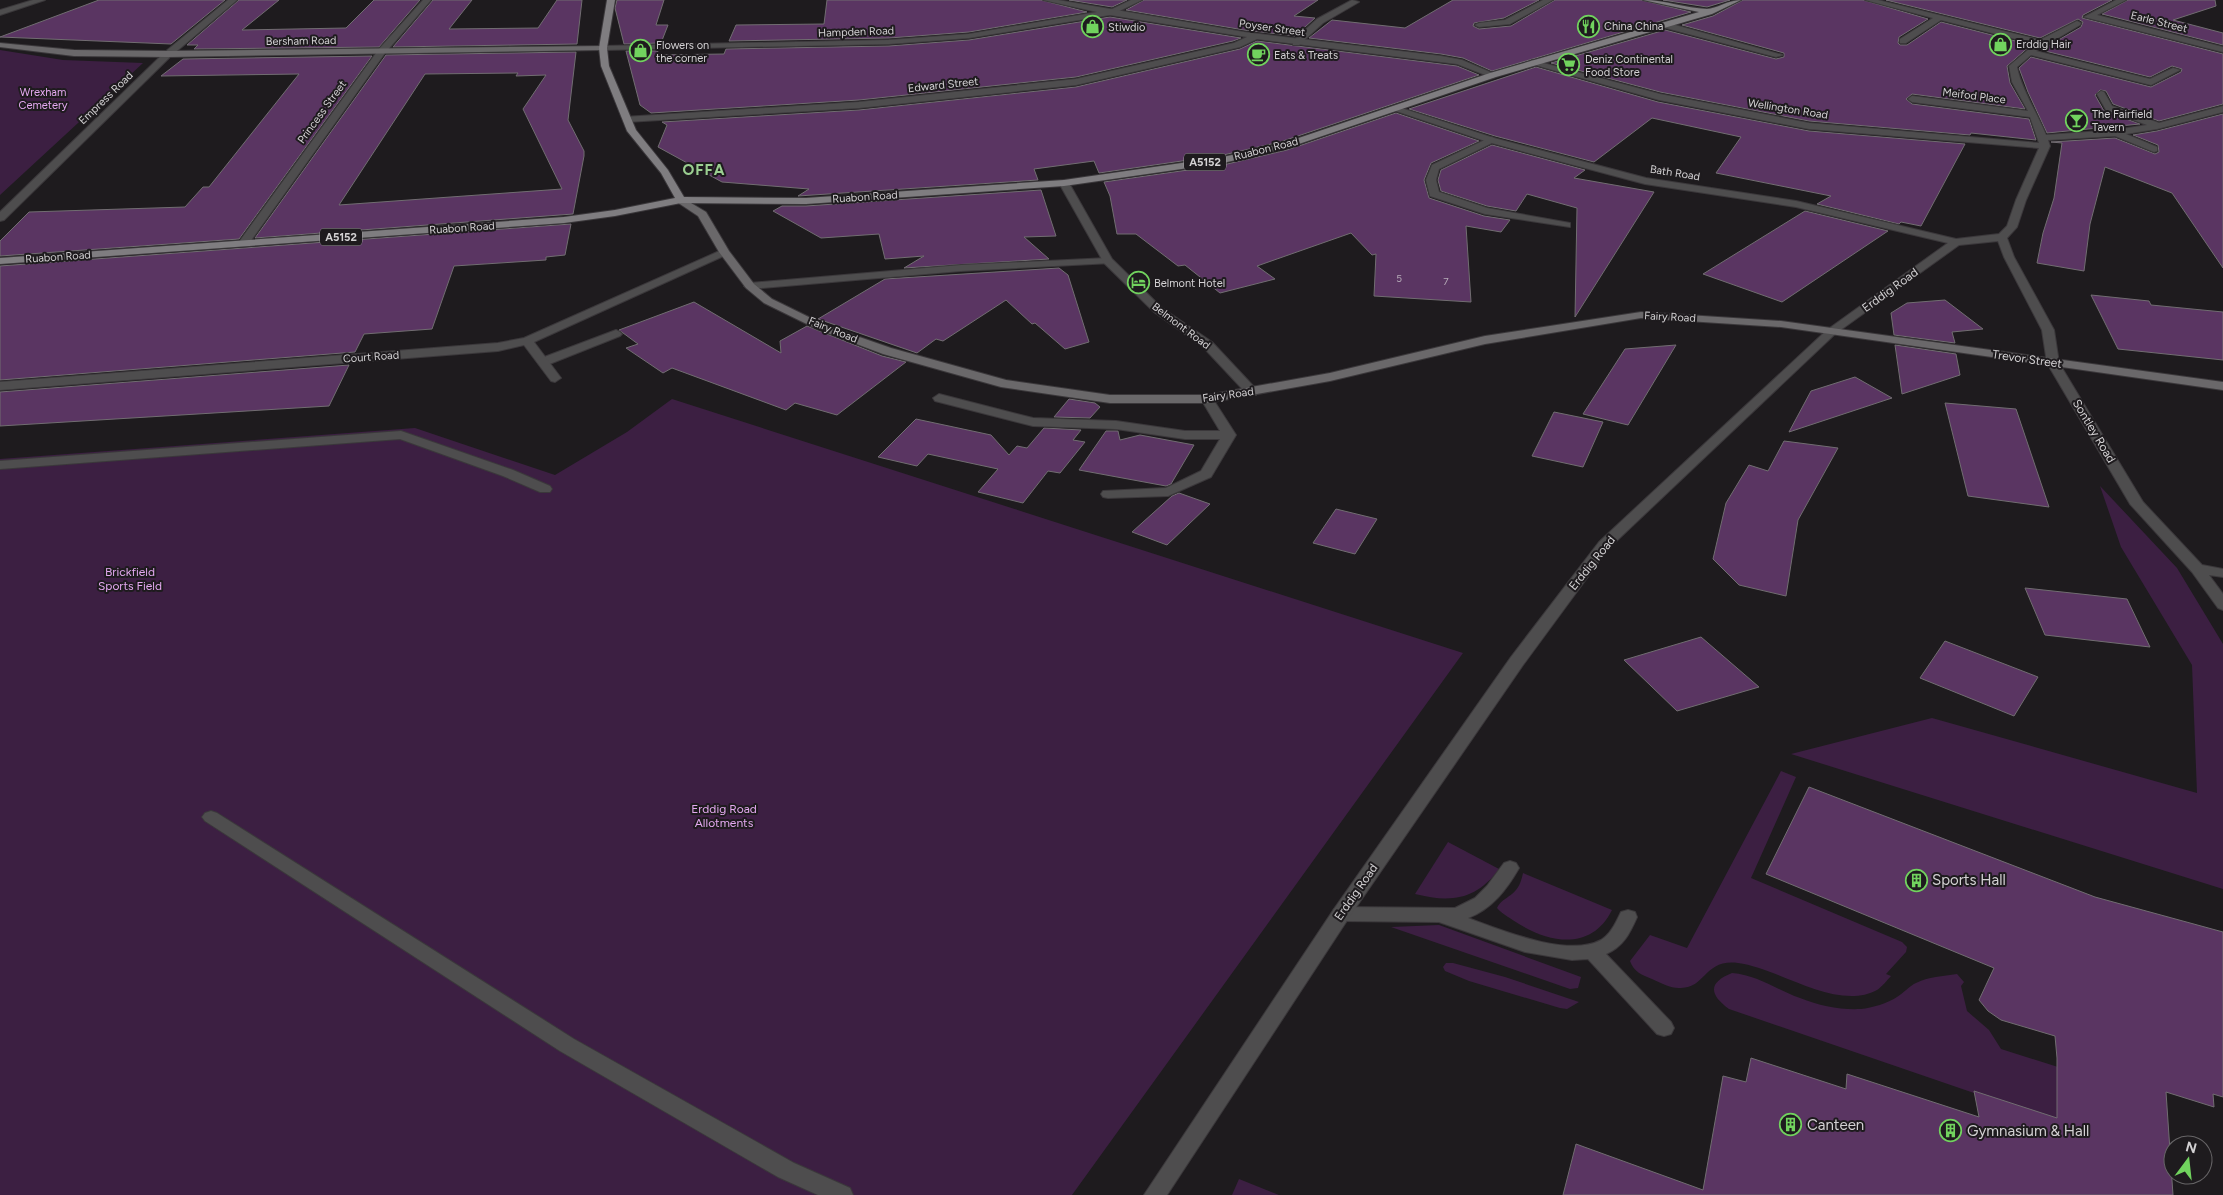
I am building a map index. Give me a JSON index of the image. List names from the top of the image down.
{
  "streets": {
    "main road": [
      "Bersham Road",
      "Ruabon Road",
      "A5152",
      "Fairy Road",
      "Trevor Street"
    ],
    "street": [
      "Earle Street",
      "Poyser Street",
      "Hampden Road",
      "Edward Street",
      "Meifod Place",
      "Empress Road",
      "Wellington Road",
      "Princess Street",
      "Bath Road",
      "Erddig Road",
      "Belmont Road",
      "Court Road",
      "Sontley Road"
    ]
  },
  "crossings": [
    ["Poyser Street", "Hampden Road"],
    ["Poyser Street", "Edward Street"],
    ["Poyser Street", "Ruabon Road"],
    ["Hampden Road", "Bersham Road"],
    ["Bersham Road", "Empress Road"],
    ["Bersham Road", "Princess Street"],
    ["Wellington Road", "Ruabon Road"],
    ["Princess Street", "Ruabon Road"],
    ["Ruabon Road", "A5152"],
    ["Ruabon Road", "Bath Road"],
    ["Ruabon Road", "Fairy Road"],
    ["Ruabon Road", "Belmont Road"],
    ["Bath Road", "Erddig Road"],
    ["Erddig Road", "Fairy Road"],
    ["Erddig Road", "Trevor Street"],
    ["Fairy Road", "Belmont Road"],
    ["Fairy Road", "Court Road"],
    ["Fairy Road", "Trevor Street"],
    ["Trevor Street", "Sontley Road"]
  ],
  "districts": ["OFFA"],
  "parks": ["Wrexham Cemetery", "Brickfield Sports Field", "Erddig Road Allotments"],
  "places": {
    "restaurant": ["China China"],
    "shop": ["Stiwdio", "Erddig Hair", "Flowers on the corner"],
    "cafe": ["Eats & Treats"],
    "supermarket": ["Deniz Continental Food Store"],
    "bar": ["The Fairfield Tavern"],
    "hotel": ["Belmont Hotel"],
    "building": ["Sports Hall", "Canteen", "Gymnasium & Hall"]
  },
  "house_numbers": ["5", "7"],
  "north": "top"
}
